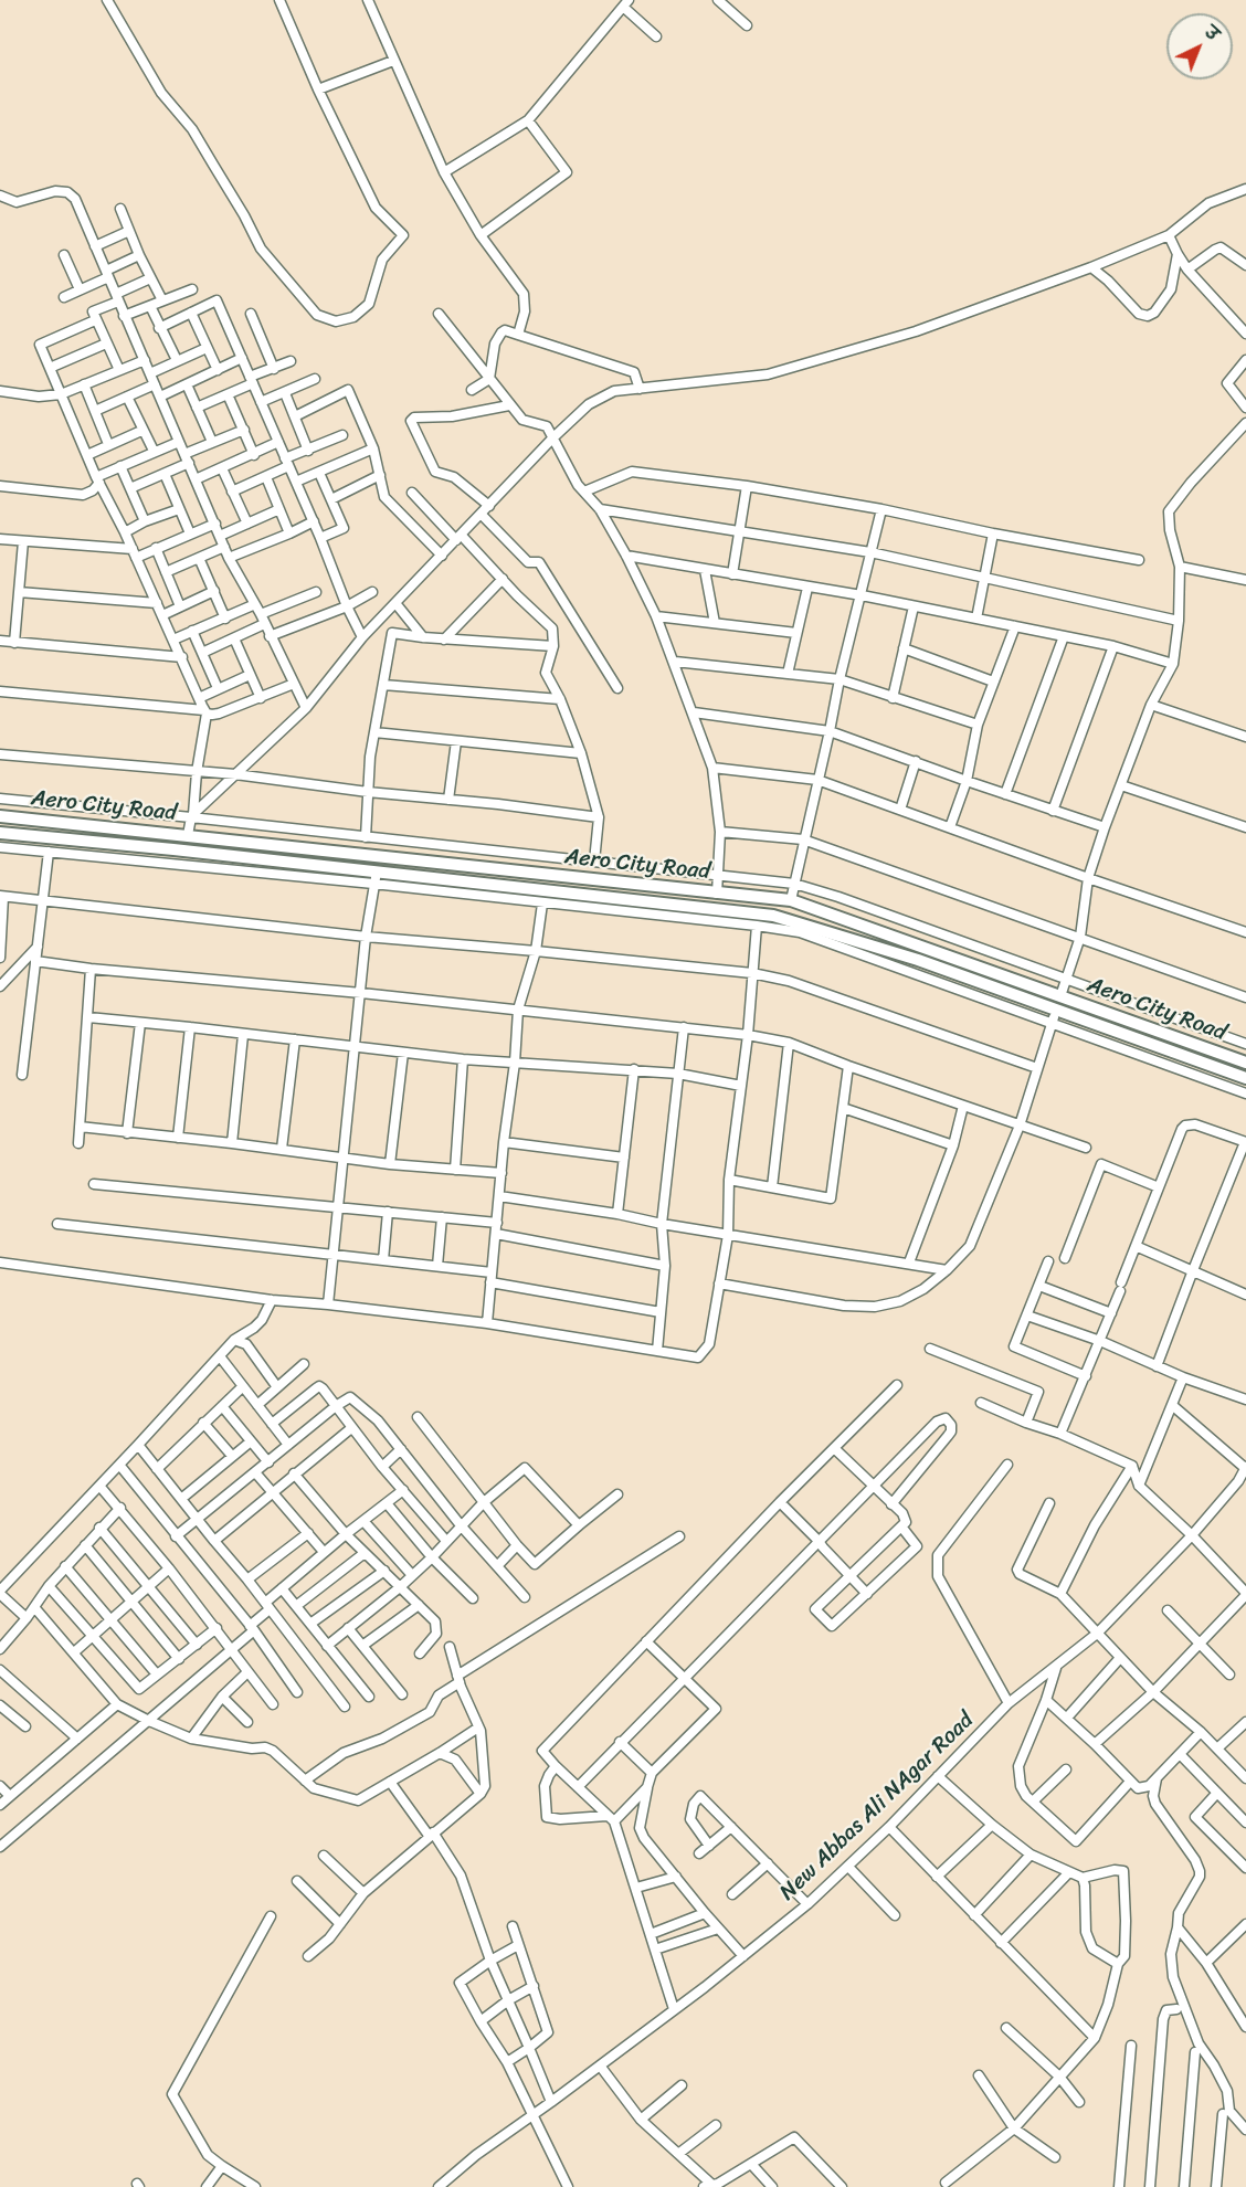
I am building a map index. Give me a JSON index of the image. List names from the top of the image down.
{
  "streets": {
    "street": ["Aero City Road", "New Abbas Ali NAgar Road"]
  },
  "north": "top right"
}
